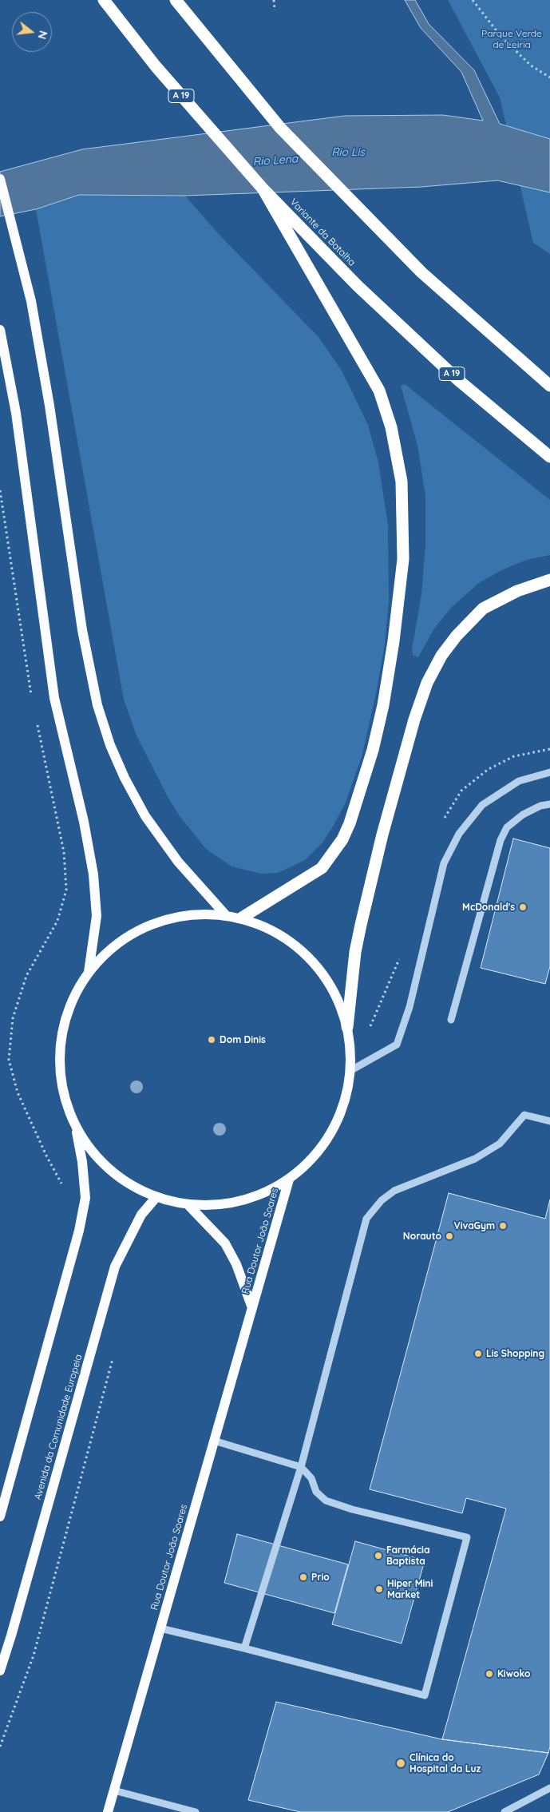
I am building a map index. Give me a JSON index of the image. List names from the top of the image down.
{
  "streets": {
    "highway": ["A 19", "Variante da Batalha"],
    "main road": ["Rua Doutor João Soares", "Avenida da Comunidade Europeia"]
  },
  "water": ["Rio Lis", "Rio Lena"],
  "parks": ["Parque Verde de Leiria"],
  "places": [
    "McDonald's",
    "Dom Dinis",
    "VivaGym",
    "Norauto",
    "Lis Shopping",
    "Farmácia Baptista",
    "Prio",
    "Hiper Mini Market",
    "Kiwoko",
    "Clínica do Hospital da Luz"
  ],
  "north": "right"
}
